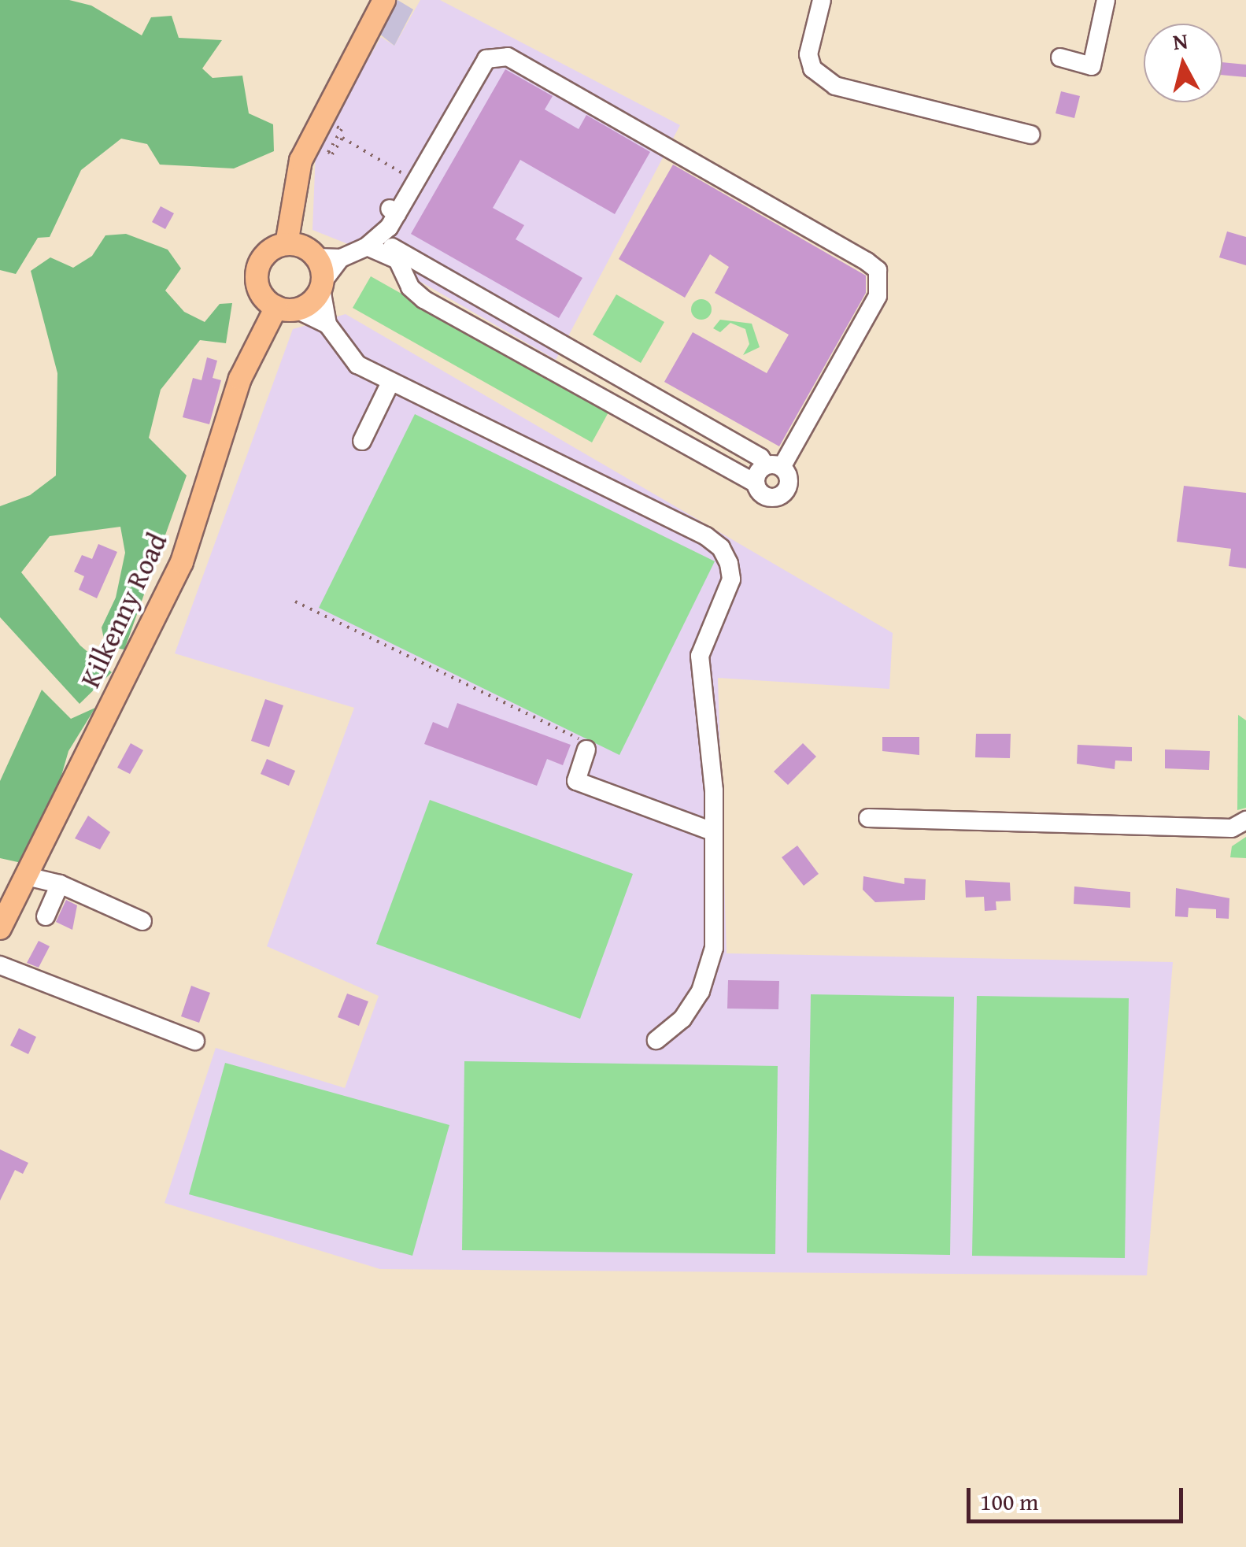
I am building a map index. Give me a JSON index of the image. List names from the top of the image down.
{
  "streets": {
    "main road": ["Kilkenny Road"]
  },
  "scale_bar": "100 m",
  "north": "top"
}
